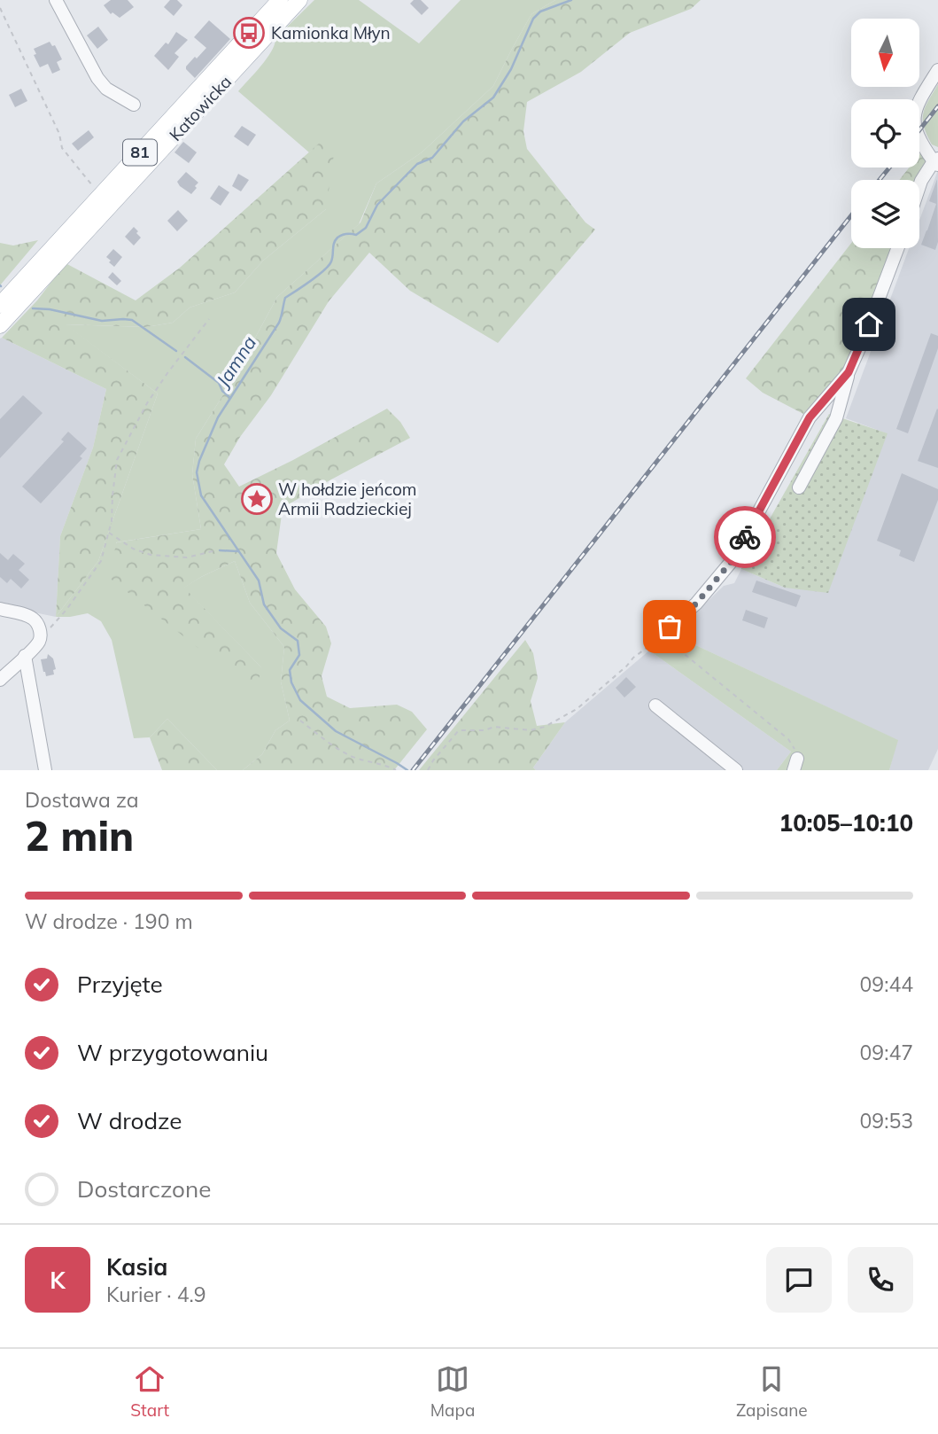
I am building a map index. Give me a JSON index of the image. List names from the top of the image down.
{
  "streets": {
    "main road": ["Katowicka", "81"]
  },
  "water": ["Jamna"],
  "places": {
    "bus stop": ["Kamionka Młyn"],
    "place": ["W hołdzie jeńcom Armii Radzieckiej"]
  },
  "north": "bottom",
  "page": {
    "heading": ["2 min", "Dostawa za", "10:05–10:10"],
    "panel": ["Kasia", "Kurier · 4.9"],
    "bar": "W drodze · 190 m",
    "list": [
      ["Przyjęte", "09:44"],
      ["W przygotowaniu", "09:47"],
      ["W drodze", "09:53"],
      "Dostarczone"
    ],
    "round": "K",
    "tabs": ["Start", "Mapa", "Zapisane"]
  }
}
